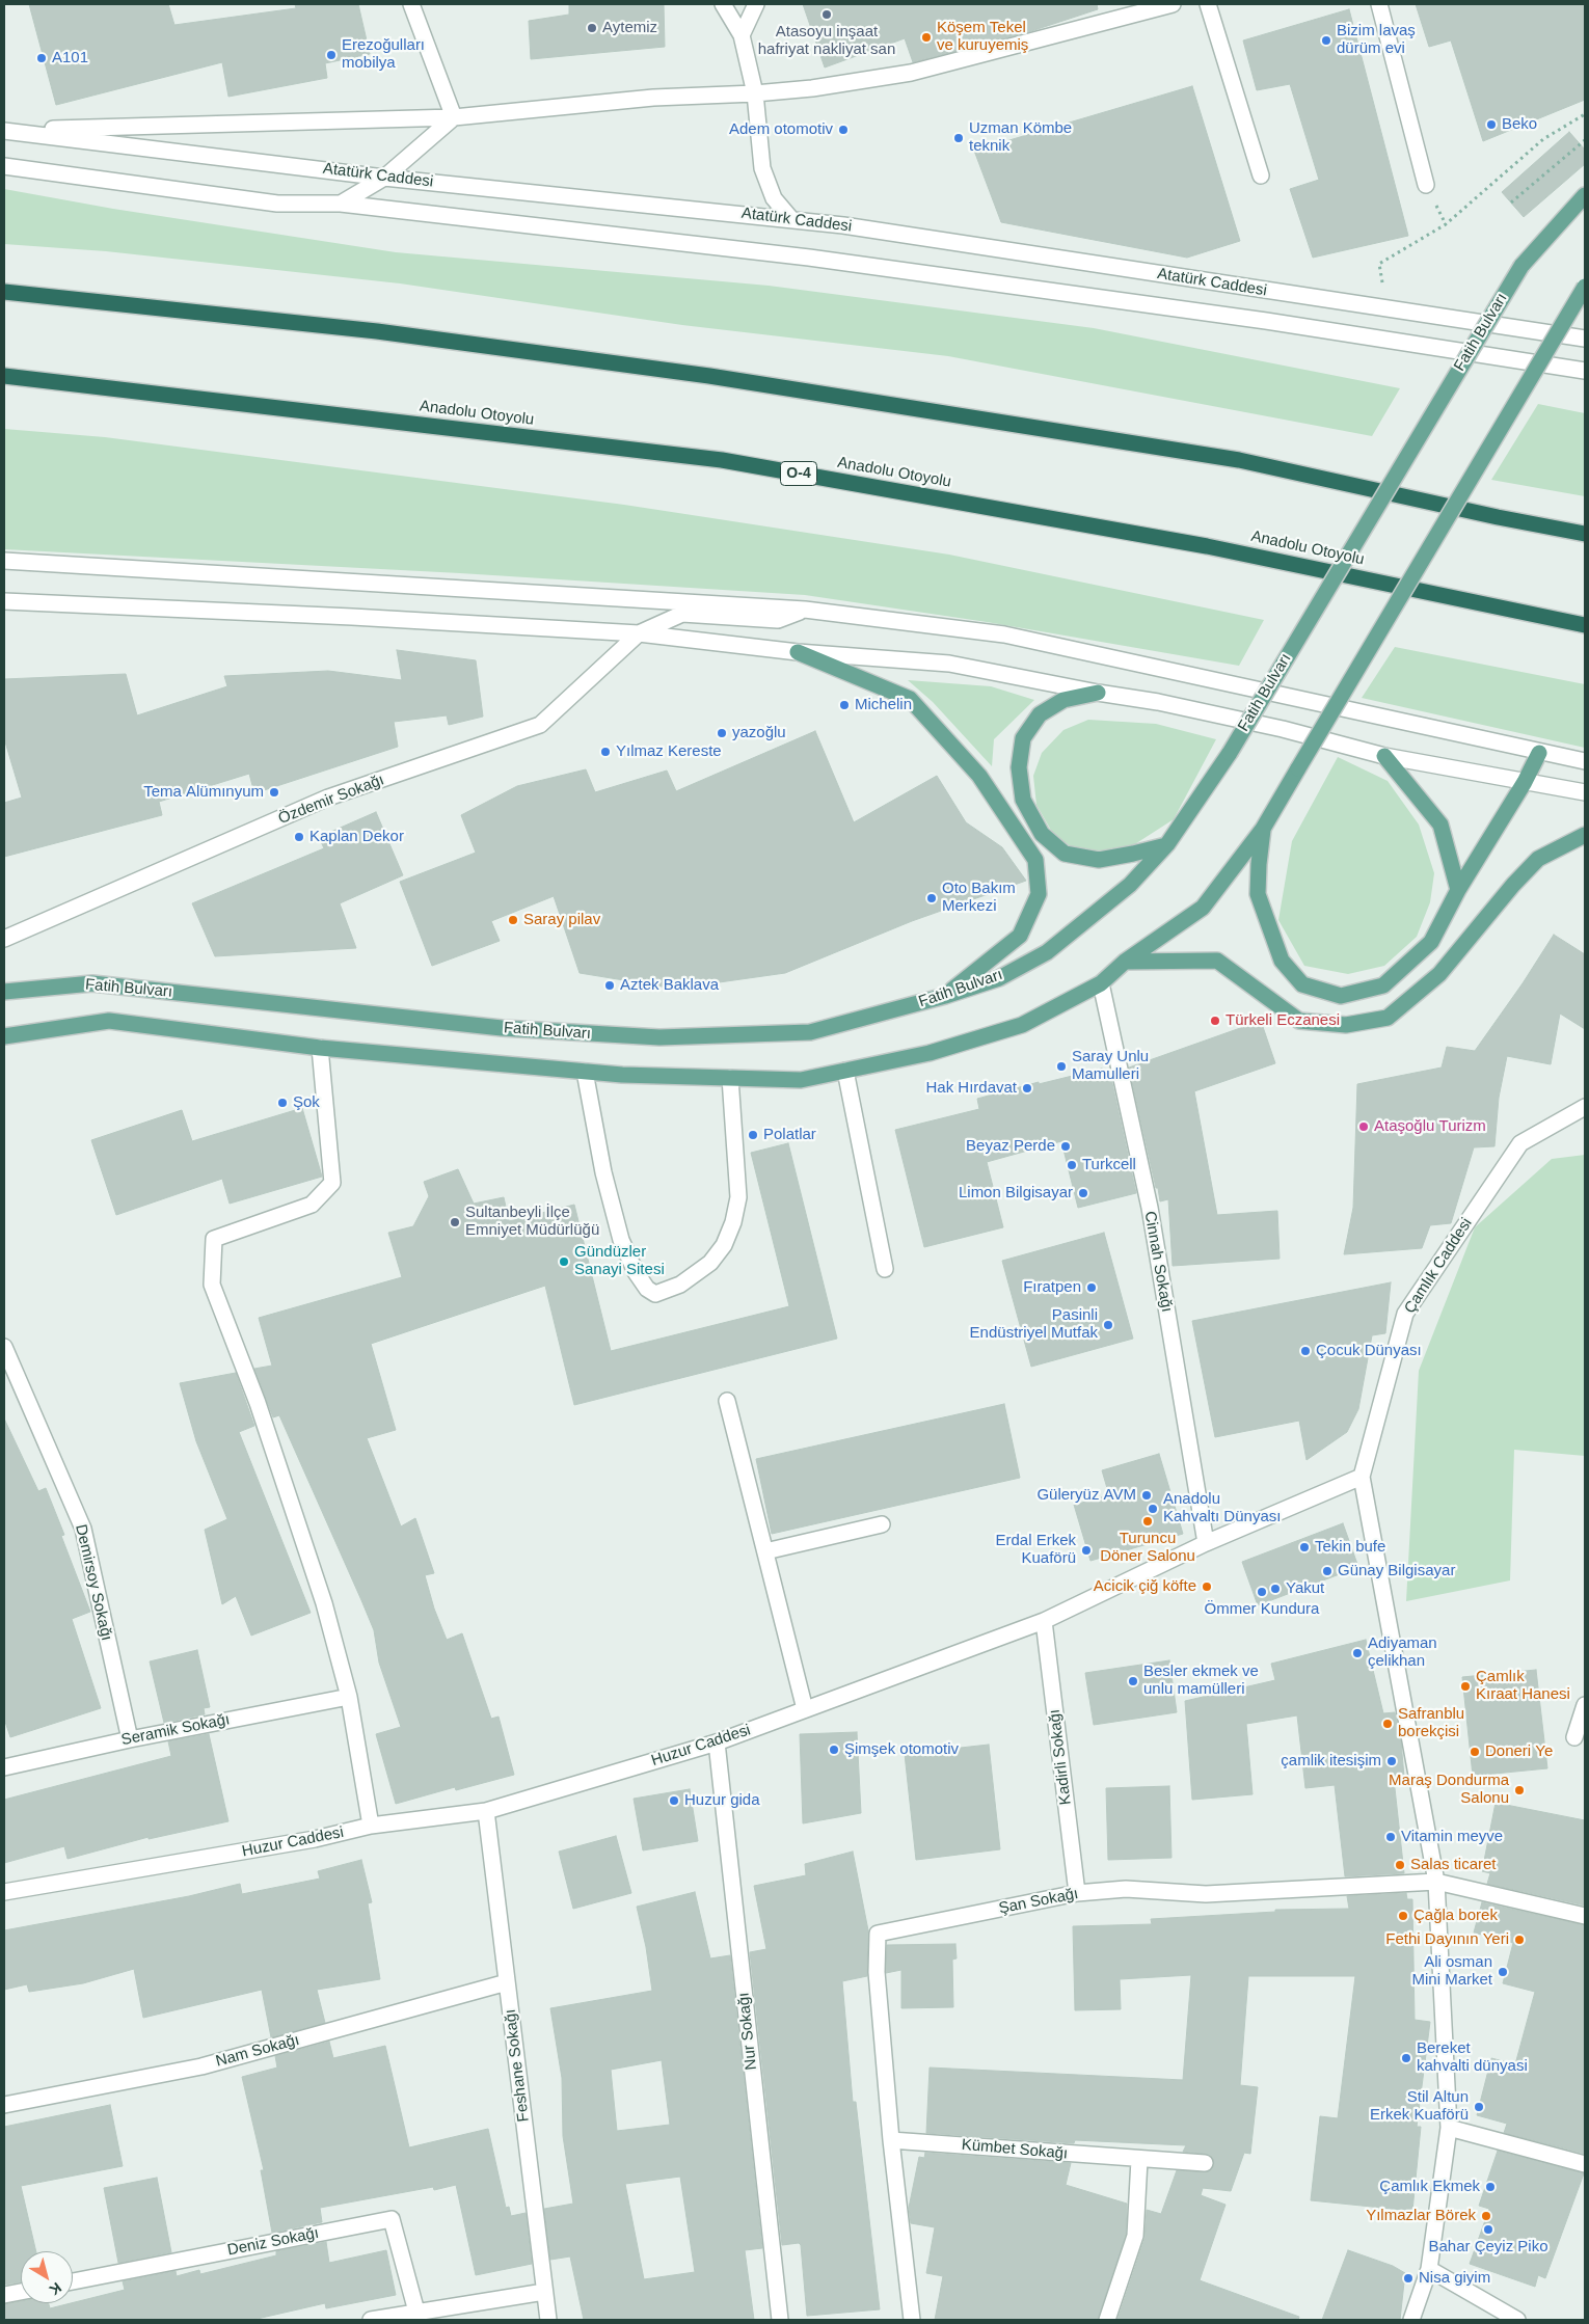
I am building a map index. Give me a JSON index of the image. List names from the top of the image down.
{
  "streets": {
    "highway": ["Anadolu Otoyolu", "O-4"],
    "main road": ["Fatih Bulvarı"],
    "street": [
      "Atatürk Caddesi",
      "Özdemir Sokağı",
      "Cinnah Sokağı",
      "Çamlık Caddesi",
      "Demirsoy Sokağı",
      "Seramik Sokağı",
      "Huzur Caddesi",
      "Kadirli Sokağı",
      "Şan Sokağı",
      "Nur Sokağı",
      "Nam Sokağı",
      "Feshane Sokağı",
      "Kümbet Sokağı",
      "Deniz Sokağı"
    ]
  },
  "crossings": [
    ["Cinnah Sokağı", "Huzur Caddesi"],
    ["Çamlık Caddesi", "Huzur Caddesi"],
    ["Çamlık Caddesi", "Şan Sokağı"],
    ["Demirsoy Sokağı", "Seramik Sokağı"],
    ["Huzur Caddesi", "Kadirli Sokağı"],
    ["Huzur Caddesi", "Nur Sokağı"],
    ["Huzur Caddesi", "Feshane Sokağı"],
    ["Kadirli Sokağı", "Şan Sokağı"],
    ["Şan Sokağı", "Kümbet Sokağı"],
    ["Nam Sokağı", "Feshane Sokağı"]
  ],
  "places": [
    "Atasoyu inşaat hafriyat nakliyat san",
    "Aytemiz",
    "Köşem Tekel ve kuruyemiş",
    "Bizim lavaş dürüm evi",
    "Erezoğulları mobilya",
    "A101",
    "Beko",
    "Adem otomotiv",
    "Uzman Kömbe teknik",
    "Michelin",
    "yazoğlu",
    "Yılmaz Kereste",
    "Tema Alümınyum",
    "Kaplan Dekor",
    "Oto Bakım Merkezi",
    "Saray pilav",
    "Aztek Baklava",
    "Türkeli Eczanesi",
    "Saray Unlu Mamulleri",
    "Hak Hırdavat",
    "Şok",
    "Ataşoğlu Turizm",
    "Polatlar",
    "Beyaz Perde",
    "Turkcell",
    "Limon Bilgisayar",
    "Sultanbeyli İlçe Emniyet Müdürlüğü",
    "Gündüzler Sanayi Sitesi",
    "Fıratpen",
    "Pasinli Endüstriyel Mutfak",
    "Çocuk Dünyası",
    "Güleryüz AVM",
    "Anadolu Kahvaltı Dünyası",
    "Turuncu Döner Salonu",
    "Tekin bufe",
    "Erdal Erkek Kuaförü",
    "Günay Bilgisayar",
    "Acicik çiğ köfte",
    "Yakut",
    "Ömmer Kundura",
    "Adiyaman çelikhan",
    "Besler ekmek ve unlu mamülleri",
    "Çamlık Kıraat Hanesi",
    "Safranblu borekçisi",
    "Şimşek otomotiv",
    "Doneri Ye",
    "çamlik itesişim",
    "Maraş Dondurma Salonu",
    "Huzur gida",
    "Vitamin meyve",
    "Salas ticaret",
    "Çağla borek",
    "Fethi Dayının Yeri",
    "Ali osman Mini Market",
    "Bereket kahvalti dünyasi",
    "Stil Altun Erkek Kuaförü",
    "Çamlık Ekmek",
    "Yılmazlar Börek",
    "Bahar Çeyiz Piko",
    "Nisa giyim"
  ],
  "north": "bottom right"
}
